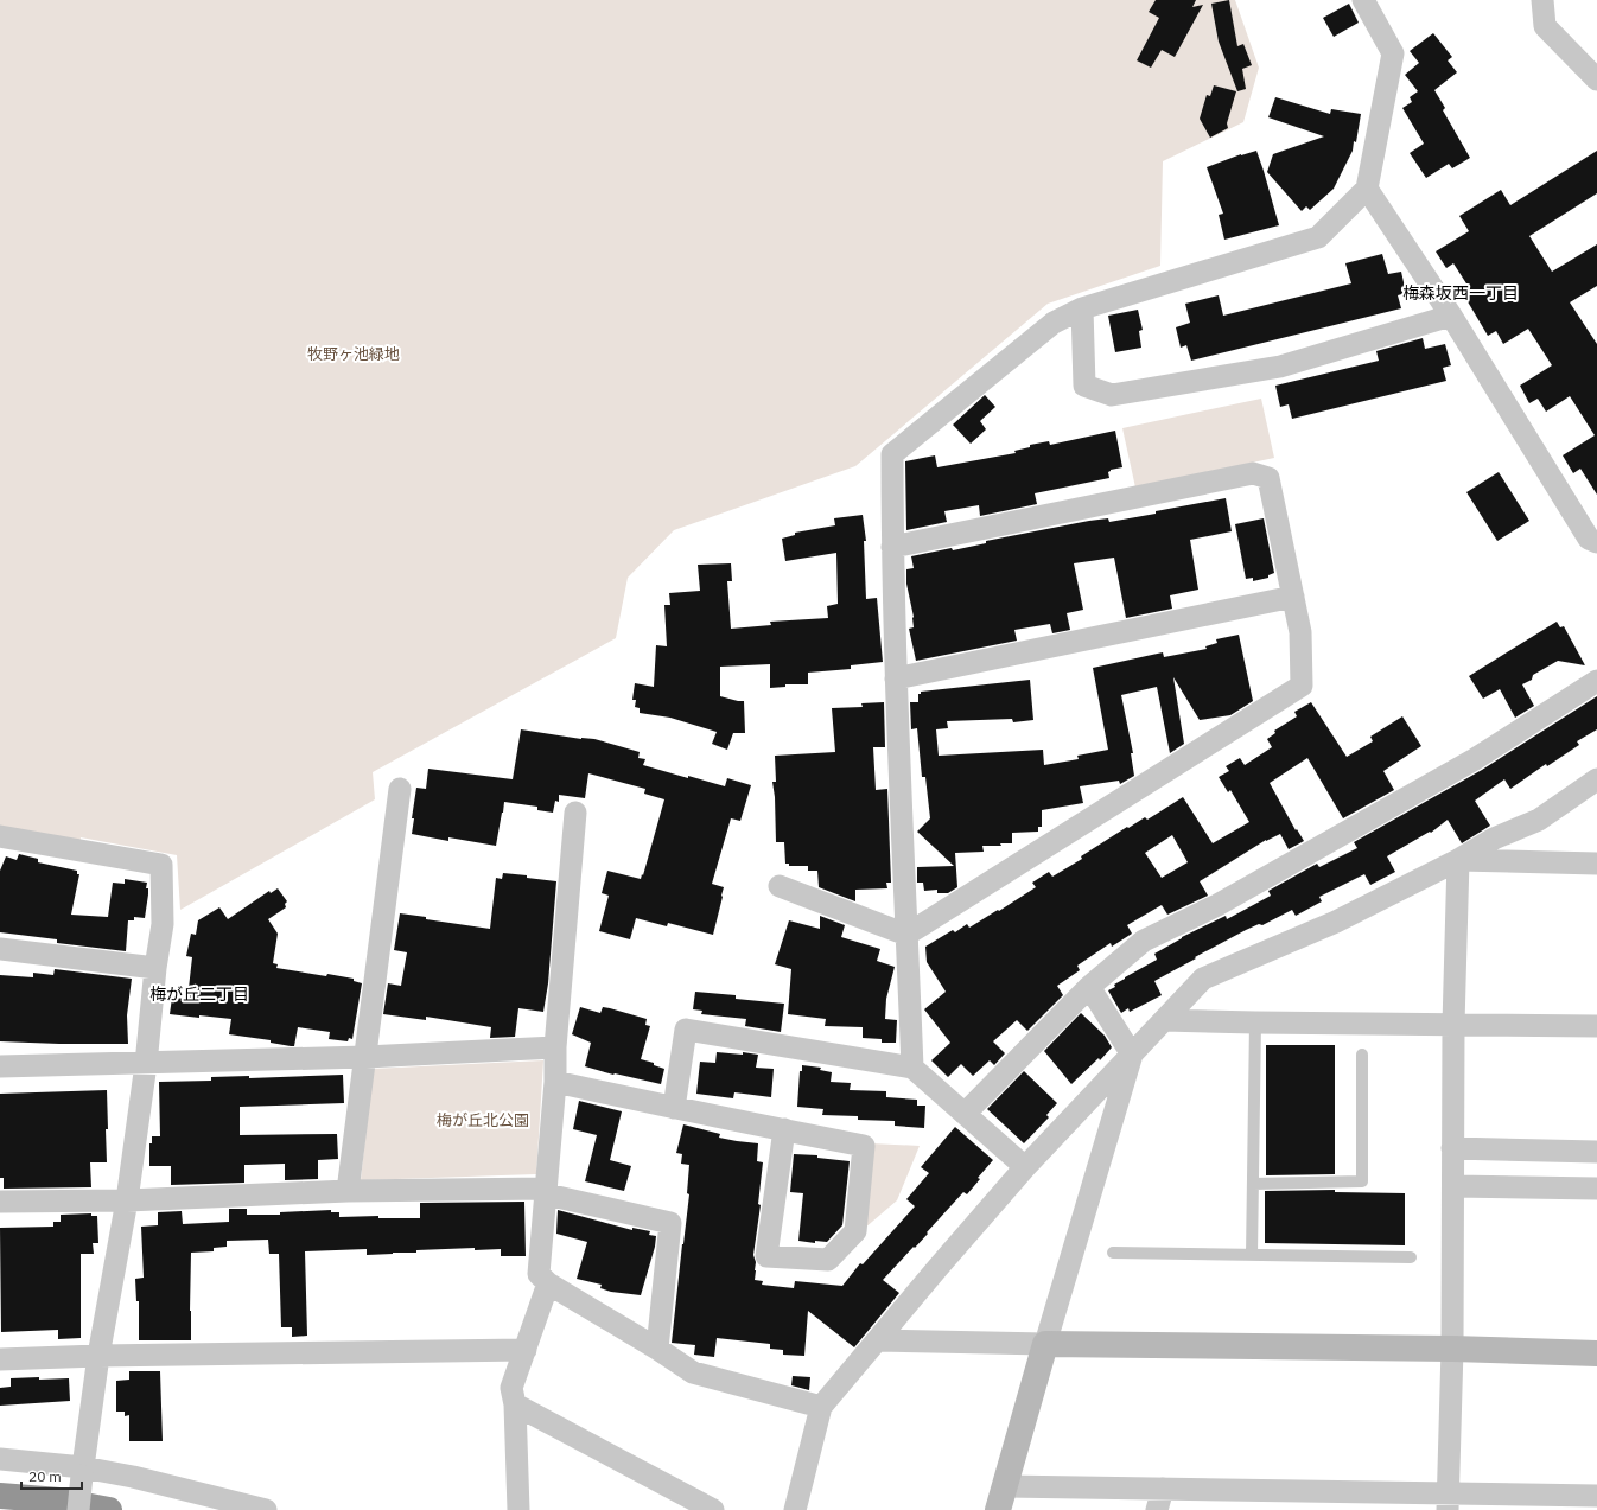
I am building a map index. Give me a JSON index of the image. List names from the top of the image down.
{
  "districts": ["梅森坂西一丁目", "梅が丘二丁目"],
  "parks": ["牧野ヶ池緑地", "梅が丘北公園"],
  "scale_bar": "20 m"
}
